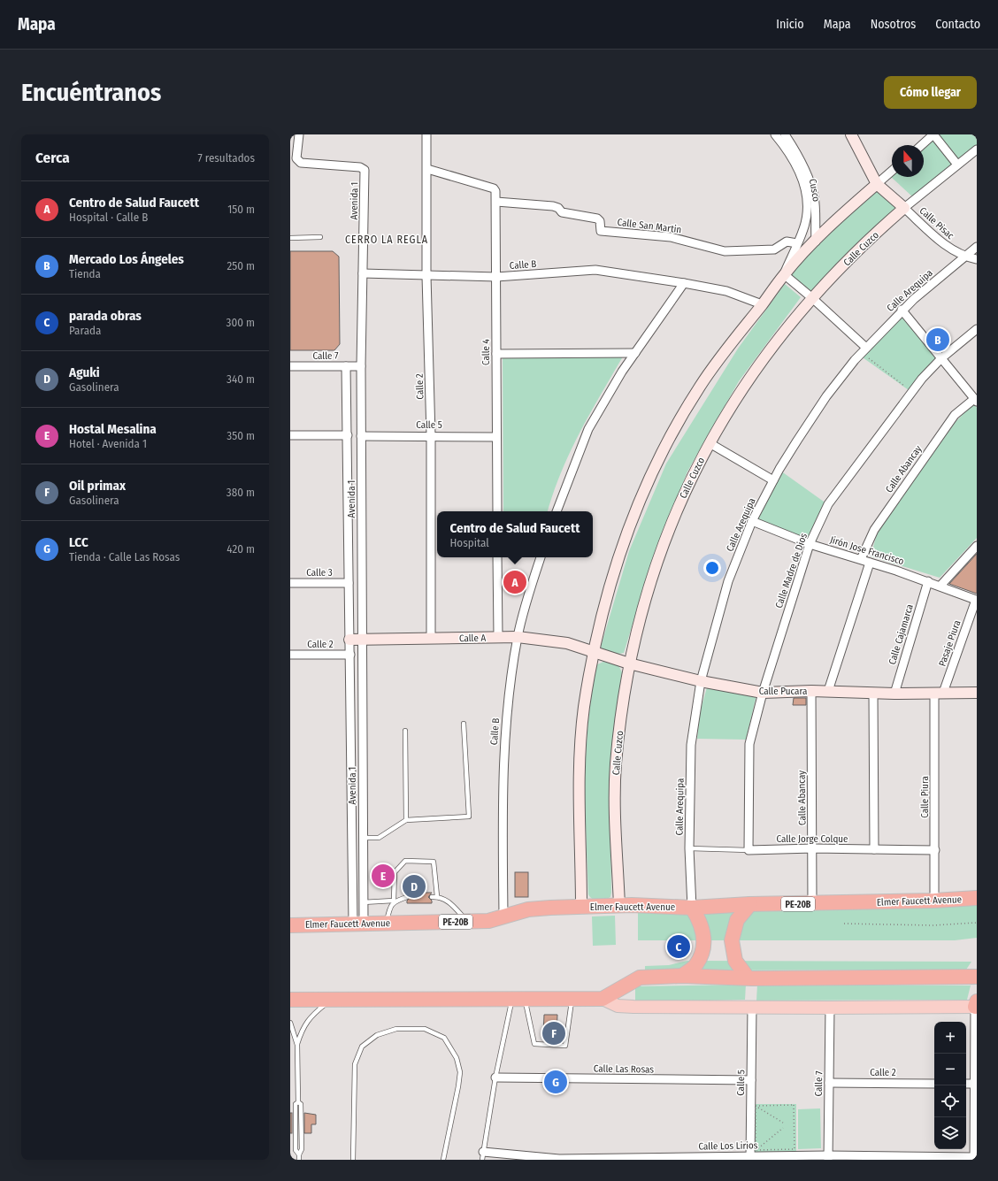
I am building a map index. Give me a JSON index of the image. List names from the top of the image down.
{
  "streets": {
    "highway": ["Elmer Faucett Avenue", "PE-20B"],
    "street": [
      "Cusco",
      "Avenida 1",
      "Calle Pisac",
      "Calle San Martin",
      "Calle Cuzco",
      "Calle B",
      "Calle Arequipa",
      "Calle 4",
      "Calle 7",
      "Calle 2",
      "Calle 5",
      "Calle Abancay",
      "Jirón Jose Francisco",
      "Calle Madre de Dios",
      "Calle 3",
      "Calle Cajamarca",
      "Calle A",
      "Pasaje Piura",
      "Calle Pucara",
      "Calle Piura",
      "Calle Jorge Colque",
      "Calle Las Rosas",
      "Calle Los Lirios"
    ]
  },
  "crossings": [
    ["Cusco", "Calle San Martin"],
    ["Avenida 1", "Calle B"],
    ["Avenida 1", "Calle 7"],
    ["Avenida 1", "Calle 2"],
    ["Avenida 1", "Calle 5"],
    ["Avenida 1", "Calle 3"],
    ["Avenida 1", "Calle A"],
    ["Avenida 1", "Elmer Faucett Avenue"],
    ["Calle Pisac", "Calle Cuzco"],
    ["Calle Pisac", "Calle Arequipa"],
    ["Calle San Martin", "Calle 4"],
    ["Calle Cuzco", "Calle Pucara"],
    ["Calle Cuzco", "Elmer Faucett Avenue"],
    ["Calle B", "Calle 4"],
    ["Calle B", "Calle 2"],
    ["Calle B", "Calle A"],
    ["Calle B", "Elmer Faucett Avenue"],
    ["Calle Arequipa", "Jirón Jose Francisco"],
    ["Calle Arequipa", "Calle Pucara"],
    ["Calle Arequipa", "Calle Jorge Colque"],
    ["Calle Arequipa", "Elmer Faucett Avenue"],
    ["Calle 4", "Calle 2"],
    ["Calle 4", "Calle 5"],
    ["Calle 7", "Calle 2"],
    ["Calle 7", "Calle Los Lirios"],
    ["Calle 2", "Calle 5"],
    ["Calle 2", "Calle A"],
    ["Calle 5", "Calle Las Rosas"],
    ["Calle 5", "Calle Los Lirios"],
    ["Calle Abancay", "Jirón Jose Francisco"],
    ["Calle Abancay", "Calle Pucara"],
    ["Calle Abancay", "Calle Jorge Colque"],
    ["Calle Abancay", "Elmer Faucett Avenue"],
    ["Jirón Jose Francisco", "Calle Madre de Dios"],
    ["Jirón Jose Francisco", "Calle Cajamarca"],
    ["Jirón Jose Francisco", "Pasaje Piura"],
    ["Calle Madre de Dios", "Calle Pucara"],
    ["Calle Madre de Dios", "Calle Jorge Colque"],
    ["Calle Cajamarca", "Calle Pucara"],
    ["Calle A", "Calle Pucara"],
    ["Pasaje Piura", "Calle Pucara"],
    ["Pasaje Piura", "Calle Piura"],
    ["Calle Pucara", "Calle Piura"],
    ["Calle Piura", "Calle Jorge Colque"],
    ["Calle Piura", "Elmer Faucett Avenue"]
  ],
  "districts": ["CERRO LA REGLA"],
  "north": "top",
  "page": {
    "header": "Mapa",
    "nav": [
      "Inicio",
      "Mapa",
      "Nosotros",
      "Contacto"
    ],
    "buttons": "Cómo llegar",
    "title": "Encuéntranos",
    "heading": ["Cerca", "7 resultados"],
    "list": [
      {
        "mark": "A",
        "name": "Centro de Salud Faucett",
        "note": "Hospital · Calle B",
        "value": "150 m"
      },
      {
        "mark": "B",
        "name": "Mercado Los Ángeles",
        "note": "Tienda",
        "value": "250 m"
      },
      {
        "mark": "C",
        "name": "parada obras",
        "note": "Parada",
        "value": "300 m"
      },
      {
        "mark": "D",
        "name": "Aguki",
        "note": "Gasolinera",
        "value": "340 m"
      },
      {
        "mark": "E",
        "name": "Hostal Mesalina",
        "note": "Hotel · Avenida 1",
        "value": "350 m"
      },
      {
        "mark": "F",
        "name": "Oil primax",
        "note": "Gasolinera",
        "value": "380 m"
      },
      {
        "mark": "G",
        "name": "LCC",
        "note": "Tienda · Calle Las Rosas",
        "value": "420 m"
      }
    ],
    "pins": [
      "B",
      "A",
      "E",
      "D",
      "C",
      "F",
      "G"
    ],
    "popup": ["Centro de Salud Faucett", "Hospital"],
    "map_buttons": ["+", "−"]
  }
}
